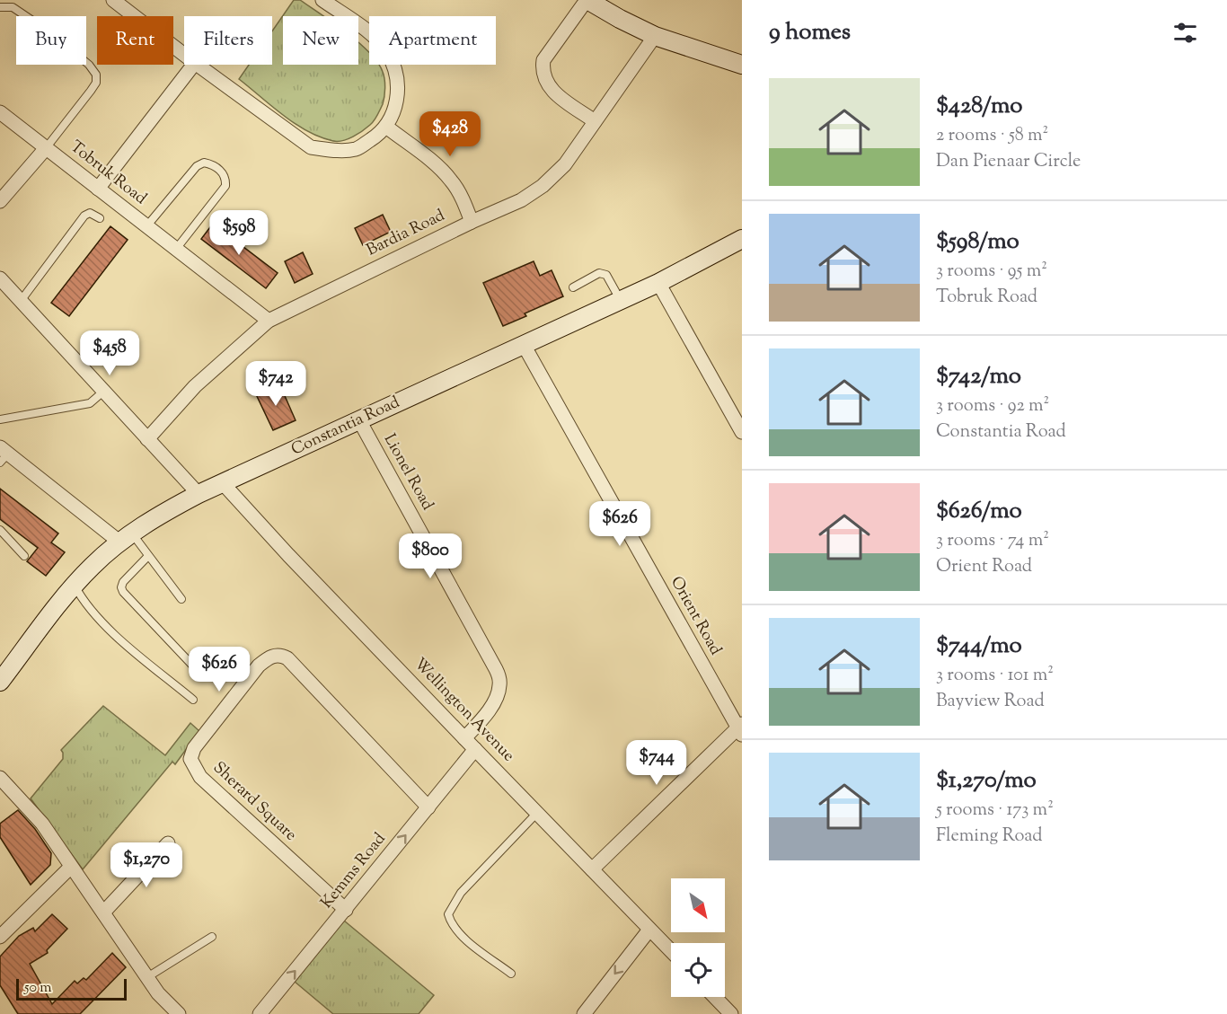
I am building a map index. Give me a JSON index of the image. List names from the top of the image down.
{
  "streets": {
    "main road": ["Constantia Road"],
    "street": [
      "Tobruk Road",
      "Bardia Road",
      "Lionel Road",
      "Orient Road",
      "Wellington Avenue",
      "Sherard Square",
      "Kemms Road"
    ]
  },
  "crossings": [
    ["Tobruk Road", "Bardia Road"],
    ["Constantia Road", "Lionel Road"],
    ["Constantia Road", "Orient Road"],
    ["Constantia Road", "Wellington Avenue"],
    ["Lionel Road", "Wellington Avenue"],
    ["Wellington Avenue", "Kemms Road"],
    ["Sherard Square", "Kemms Road"]
  ],
  "one_way": ["Kemms Road"],
  "scale_bar": "50 m",
  "north": "bottom right",
  "page": {
    "heading": "9 homes",
    "chip": [
      "Buy",
      "Rent",
      "Filters",
      "New",
      "Apartment"
    ],
    "list": [
      {
        "name": "$428/mo",
        "note": "2 rooms · 58 m² · Dan Pienaar Circle"
      },
      {
        "name": "$598/mo",
        "note": "3 rooms · 95 m² · Tobruk Road"
      },
      {
        "name": "$742/mo",
        "note": "3 rooms · 92 m² · Constantia Road"
      },
      {
        "name": "$626/mo",
        "note": "3 rooms · 74 m² · Orient Road"
      },
      {
        "name": "$744/mo",
        "note": "3 rooms · 101 m² · Bayview Road"
      },
      {
        "name": "$1,270/mo",
        "note": "5 rooms · 173 m² · Fleming Road"
      }
    ],
    "price": [
      "$428",
      "$598",
      "$458",
      "$742",
      "$626",
      "$800",
      "$626",
      "$744",
      "$1,270"
    ],
    "scale": "50 m"
  }
}
